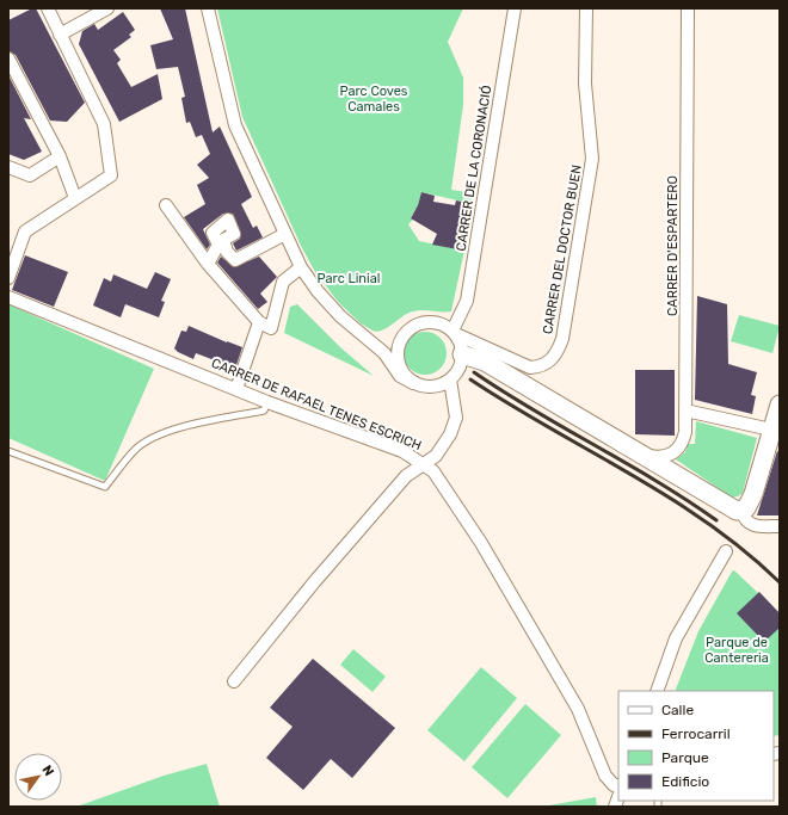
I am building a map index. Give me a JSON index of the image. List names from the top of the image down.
{
  "streets": {
    "street": [
      "CARRER DE LA CORONACIÓ",
      "CARRER D'ESPARTERO",
      "CARRER DEL DOCTOR BUEN",
      "CARRER DE RAFAEL TENES ESCRICH"
    ]
  },
  "crossings": [
    ["CARRER DE LA CORONACIÓ", "CARRER DEL DOCTOR BUEN"]
  ],
  "parks": ["Parc Coves Camales", "Parc Linial", "Parque de Cantereria"],
  "legend": [
    "Calle",
    "Ferrocarril",
    "Parque",
    "Edificio"
  ],
  "north": "top right"
}
